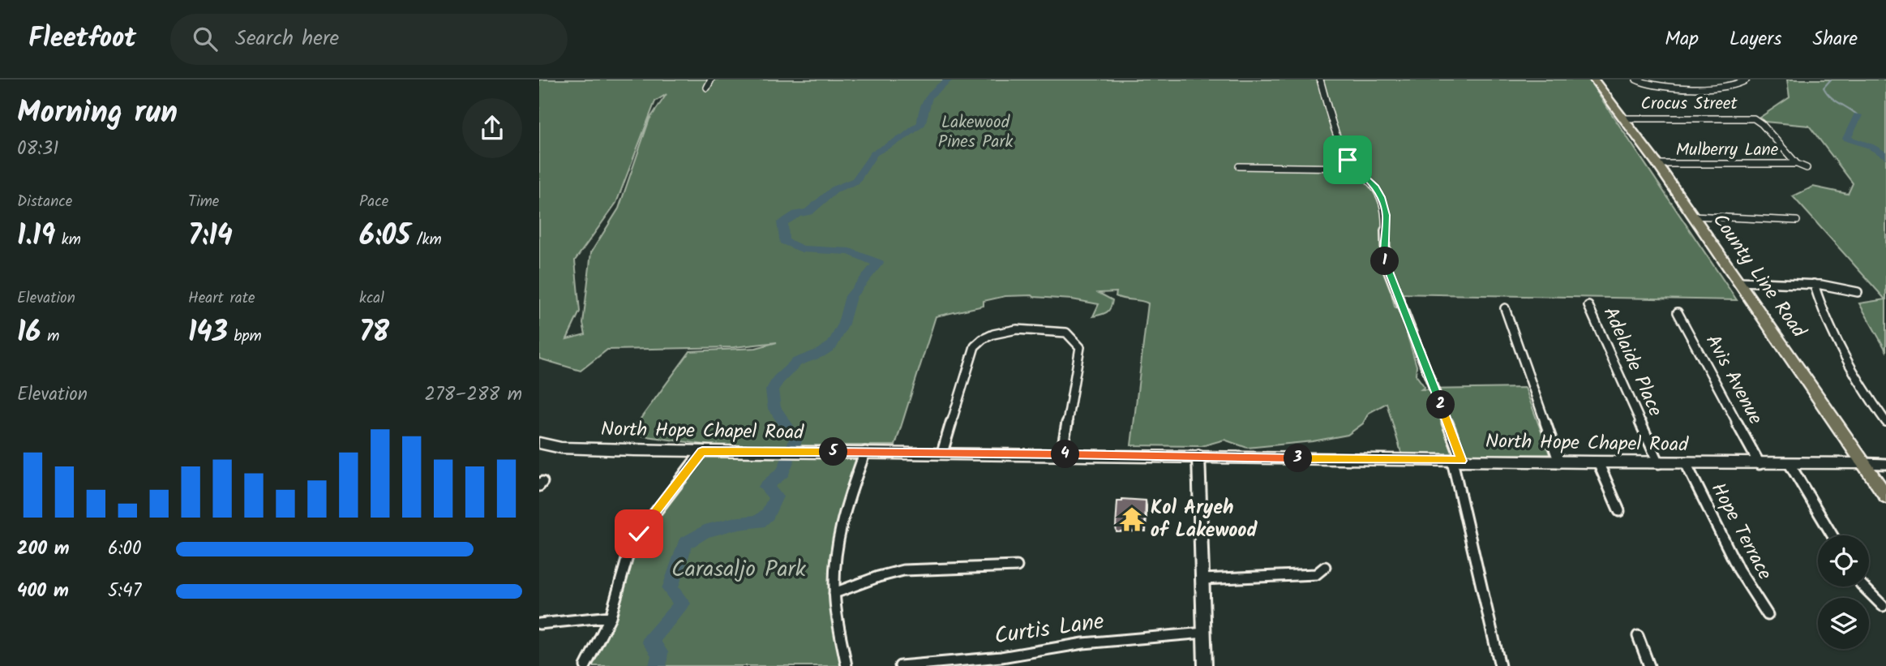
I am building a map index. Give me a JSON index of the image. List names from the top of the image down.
{
  "streets": {
    "main road": ["County Line Road", "North Hope Chapel Road"],
    "street": [
      "Crocus Street",
      "Mulberry Lane",
      "Adelaide Place",
      "Avis Avenue",
      "Hope Terrace",
      "Curtis Lane"
    ]
  },
  "crossings": [
    ["Crocus Street", "Mulberry Lane"],
    ["Crocus Street", "County Line Road"],
    ["Mulberry Lane", "County Line Road"],
    ["County Line Road", "North Hope Chapel Road"],
    ["Adelaide Place", "North Hope Chapel Road"],
    ["Avis Avenue", "North Hope Chapel Road"],
    ["North Hope Chapel Road", "Hope Terrace"]
  ],
  "parks": ["Lakewood Pines Park", "Carasaljo Park"],
  "places": {
    "temple": ["Kol Aryeh of Lakewood"]
  },
  "page": {
    "header": "Fleetfoot",
    "search": "Search here",
    "nav": ["Map", "Layers", "Share"],
    "heading": ["Morning run", "08:31"],
    "stats": [
      ["Distance", "1.19 km"],
      ["Time", "7:14"],
      ["Pace", "6:05 /km"],
      ["Elevation", "16 m"],
      ["Heart rate", "143 bpm"],
      ["kcal", "78"]
    ],
    "pins": [
      "1",
      "2",
      "5",
      "4",
      "3"
    ],
    "chart": ["Elevation", "278–288 m"],
    "list": [
      {
        "name": "200 m",
        "note": "6:00"
      },
      {
        "name": "400 m",
        "note": "5:47"
      }
    ]
  }
}
